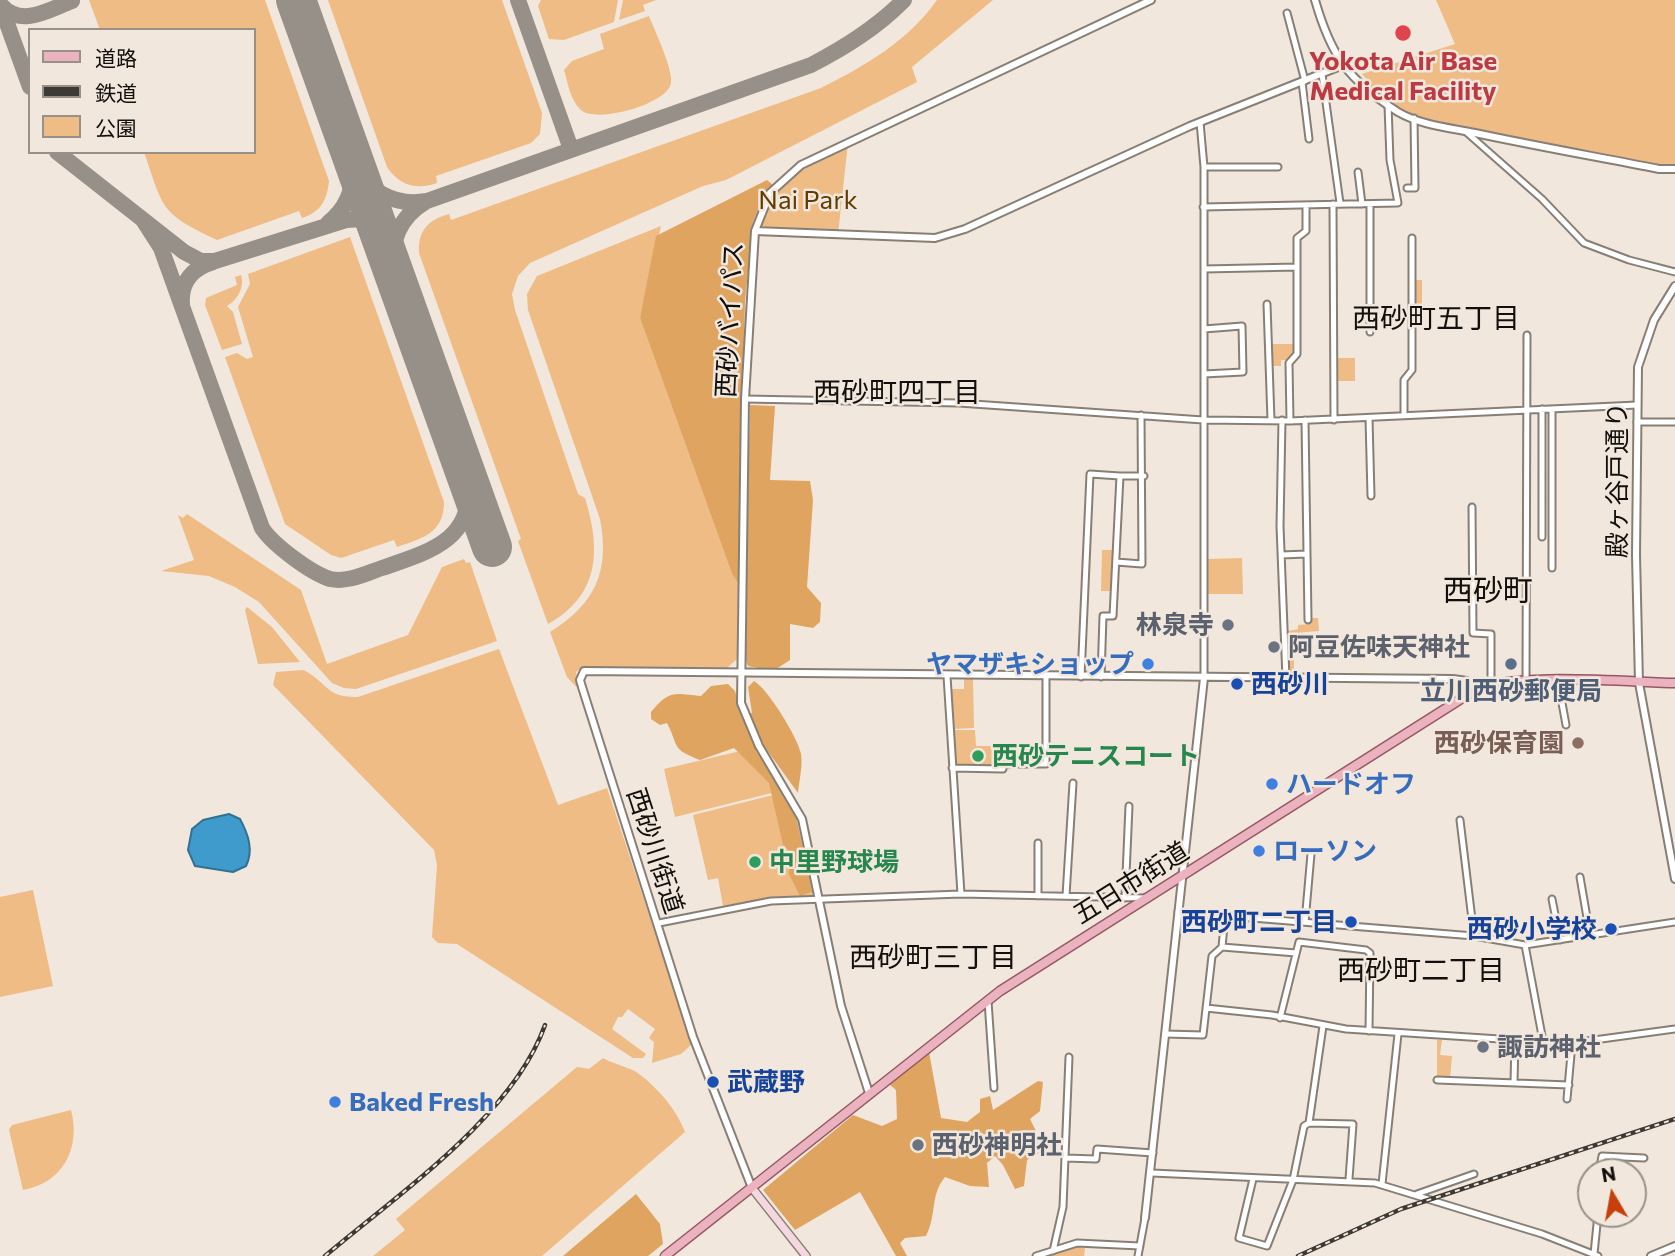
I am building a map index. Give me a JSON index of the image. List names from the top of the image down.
{
  "streets": {
    "main road": ["五日市街道"],
    "street": ["西砂バイパス", "殿ヶ谷戸通り", "西砂川街道"]
  },
  "crossings": [
    ["西砂バイパス", "西砂川街道"],
    ["西砂バイパス", "五日市街道"],
    ["殿ヶ谷戸通り", "五日市街道"],
    ["西砂川街道", "五日市街道"]
  ],
  "districts": [
    "西砂町五丁目",
    "西砂町四丁目",
    "西砂町",
    "西砂町三丁目",
    "西砂町二丁目"
  ],
  "parks": ["Nai Park"],
  "places": [
    "Yokota Air Base Medical Facility",
    "林泉寺",
    "阿豆佐味天神社",
    "ヤマザキショップ",
    "立川西砂郵便局",
    "西砂川",
    "西砂保育園",
    "西砂テニスコート",
    "ハードオフ",
    "ローソン",
    "中里野球場",
    "西砂町二丁目",
    "西砂小学校",
    "諏訪神社",
    "武蔵野",
    "Baked Fresh",
    "西砂神明社"
  ],
  "legend": ["道路", "鉄道", "公園"],
  "north": "top"
}
